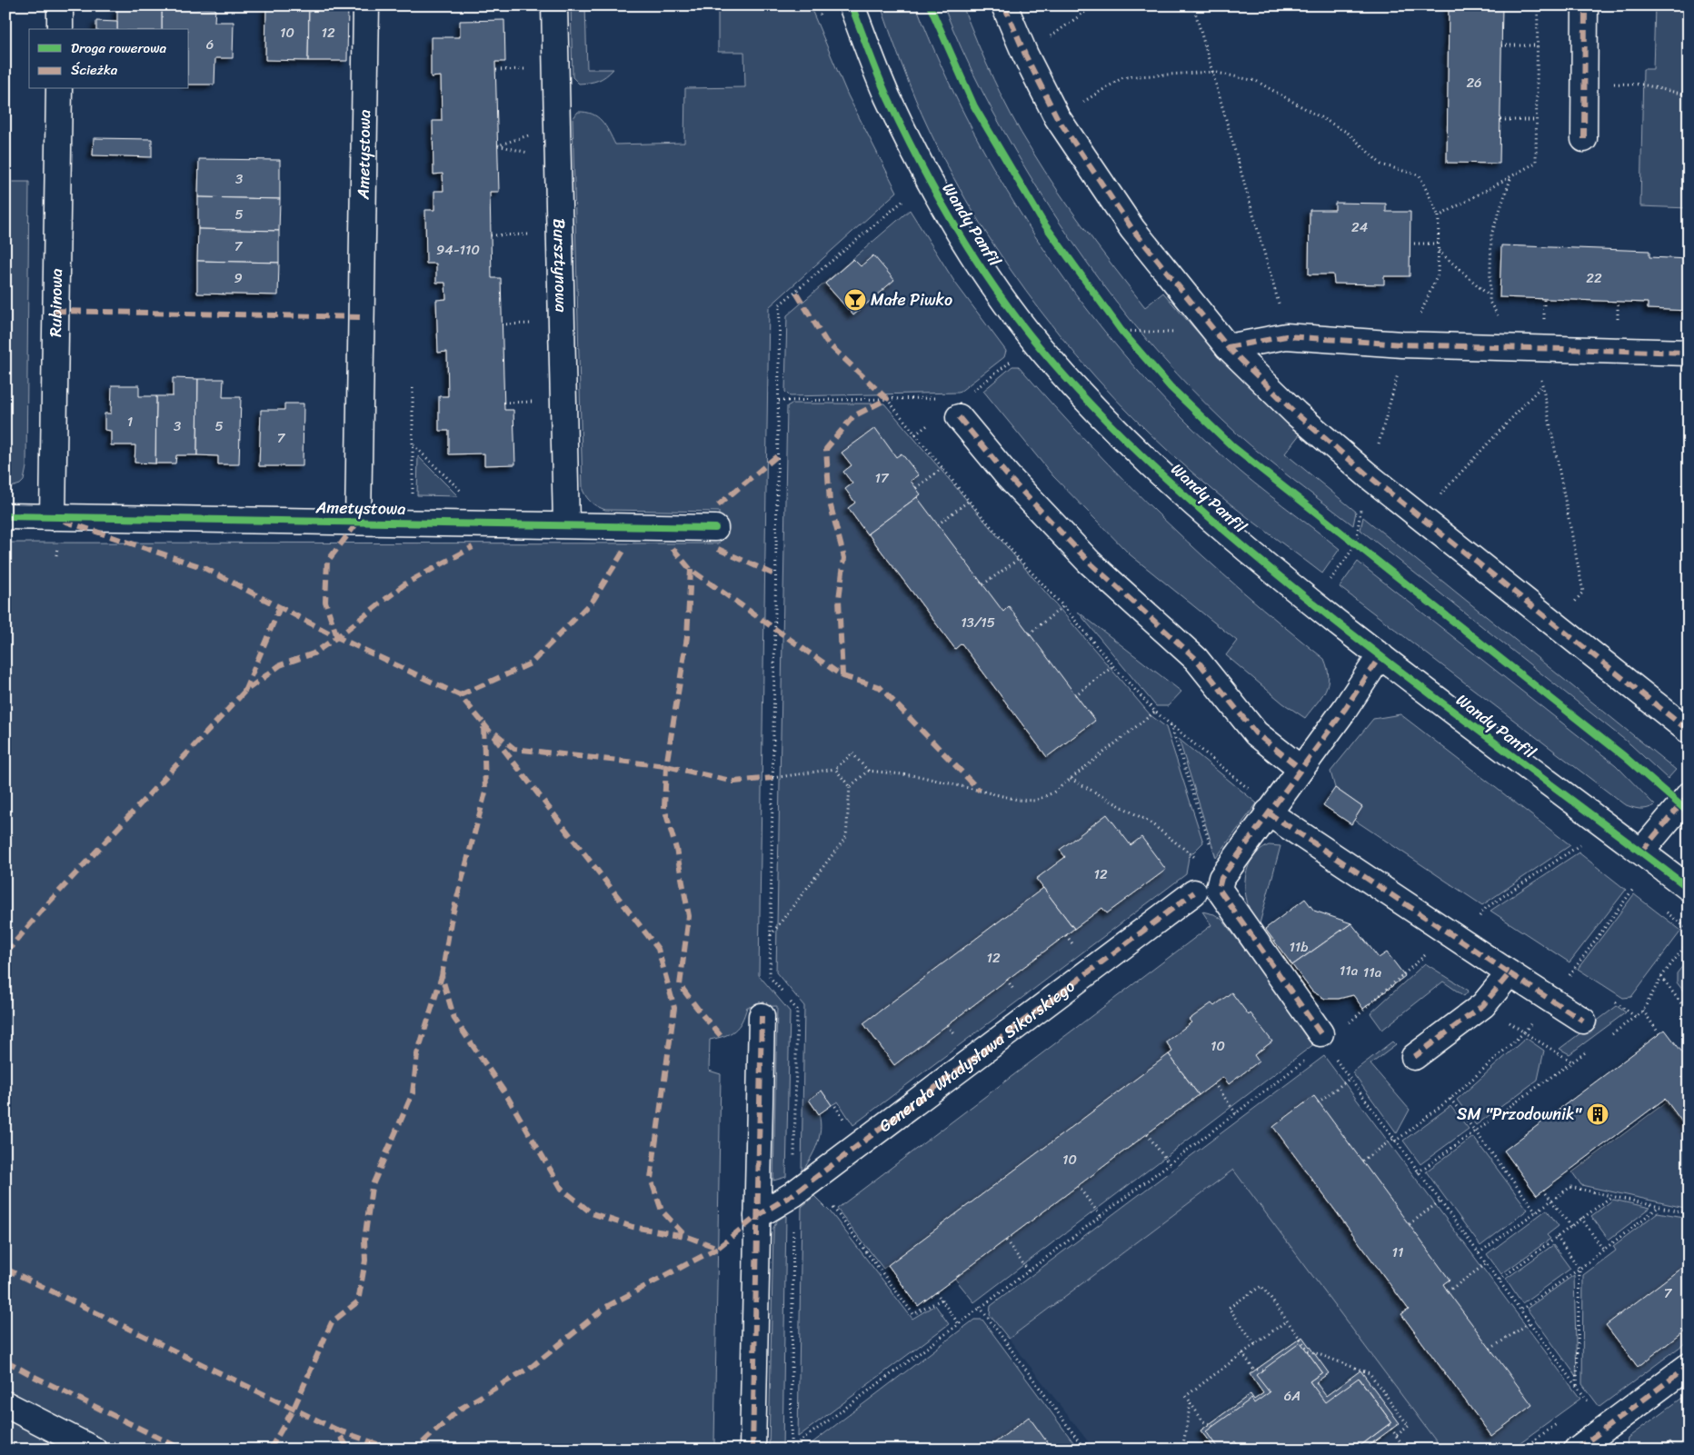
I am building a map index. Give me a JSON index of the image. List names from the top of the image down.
{
  "streets": {
    "street": [
      "Ametystowa",
      "Wandy Panfil",
      "Bursztynowa",
      "Rubinowa",
      "Generała Władysława Sikorskiego"
    ]
  },
  "crossings": [
    ["Ametystowa", "Bursztynowa"],
    ["Ametystowa", "Rubinowa"]
  ],
  "places": {
    "bar": ["Małe Piwko"],
    "building": ["SM \"Przodownik\""]
  },
  "house_numbers": [
    "10",
    "12",
    "6",
    "26",
    "3",
    "5",
    "24",
    "7",
    "94-110",
    "9",
    "22",
    "1",
    "3",
    "5",
    "7",
    "17",
    "13/15",
    "12",
    "11b",
    "12",
    "11a",
    "11a",
    "10",
    "10",
    "11",
    "7",
    "6A"
  ],
  "legend": ["Droga rowerowa", "Ścieżka"]
}
